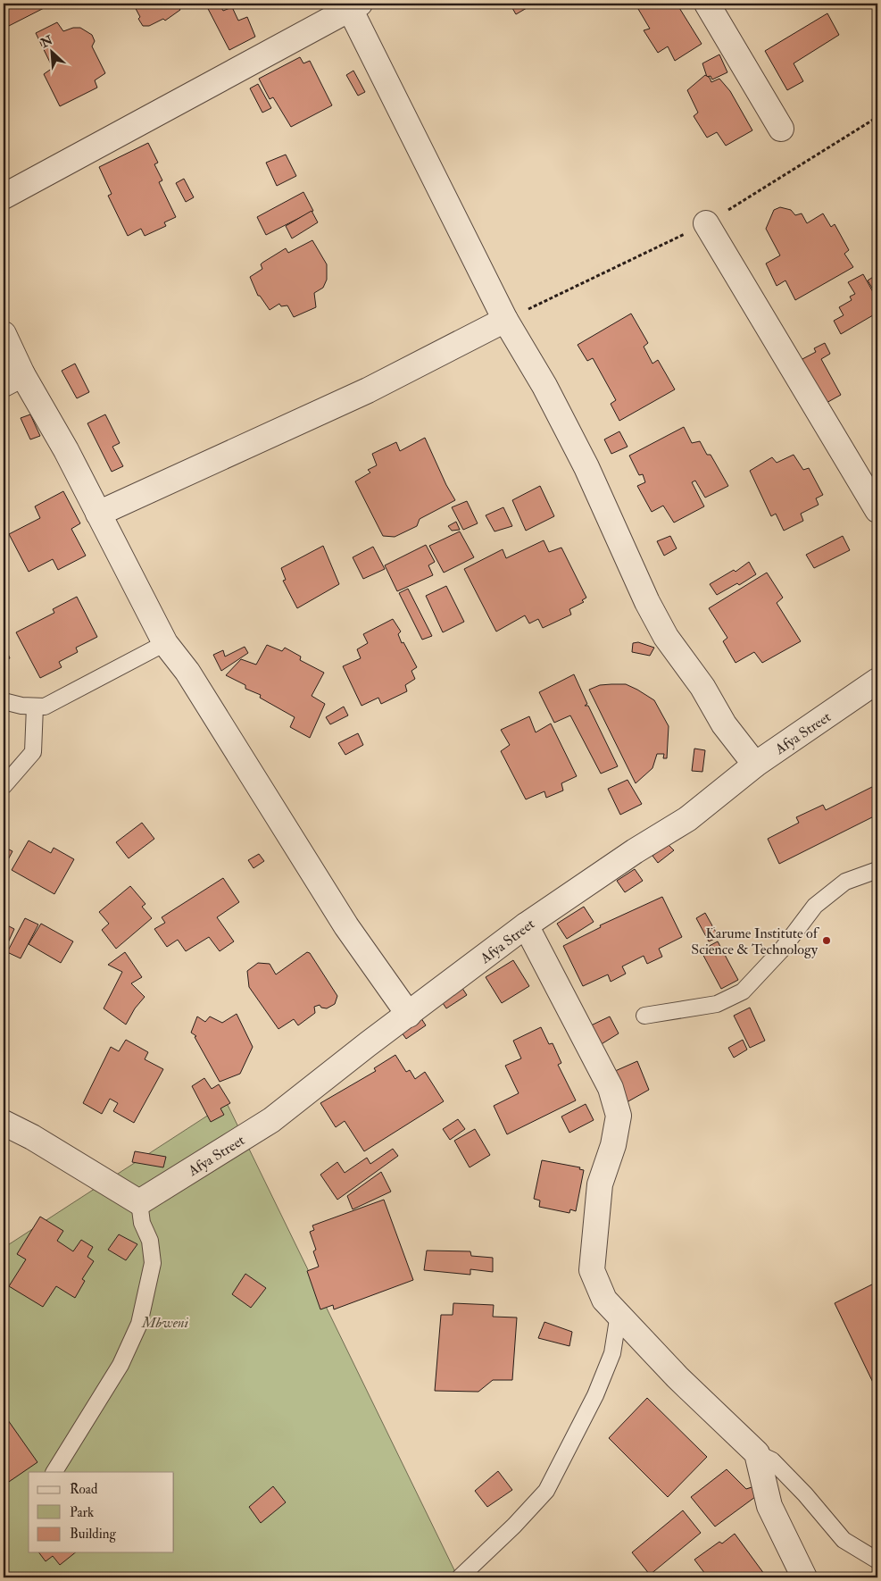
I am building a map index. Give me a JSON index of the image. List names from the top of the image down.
{
  "streets": {
    "street": ["Afya Street"]
  },
  "parks": ["Mbweni"],
  "places": ["Karume Institute of Science & Technology"],
  "legend": ["Road", "Park", "Building"],
  "north": "top left"
}
